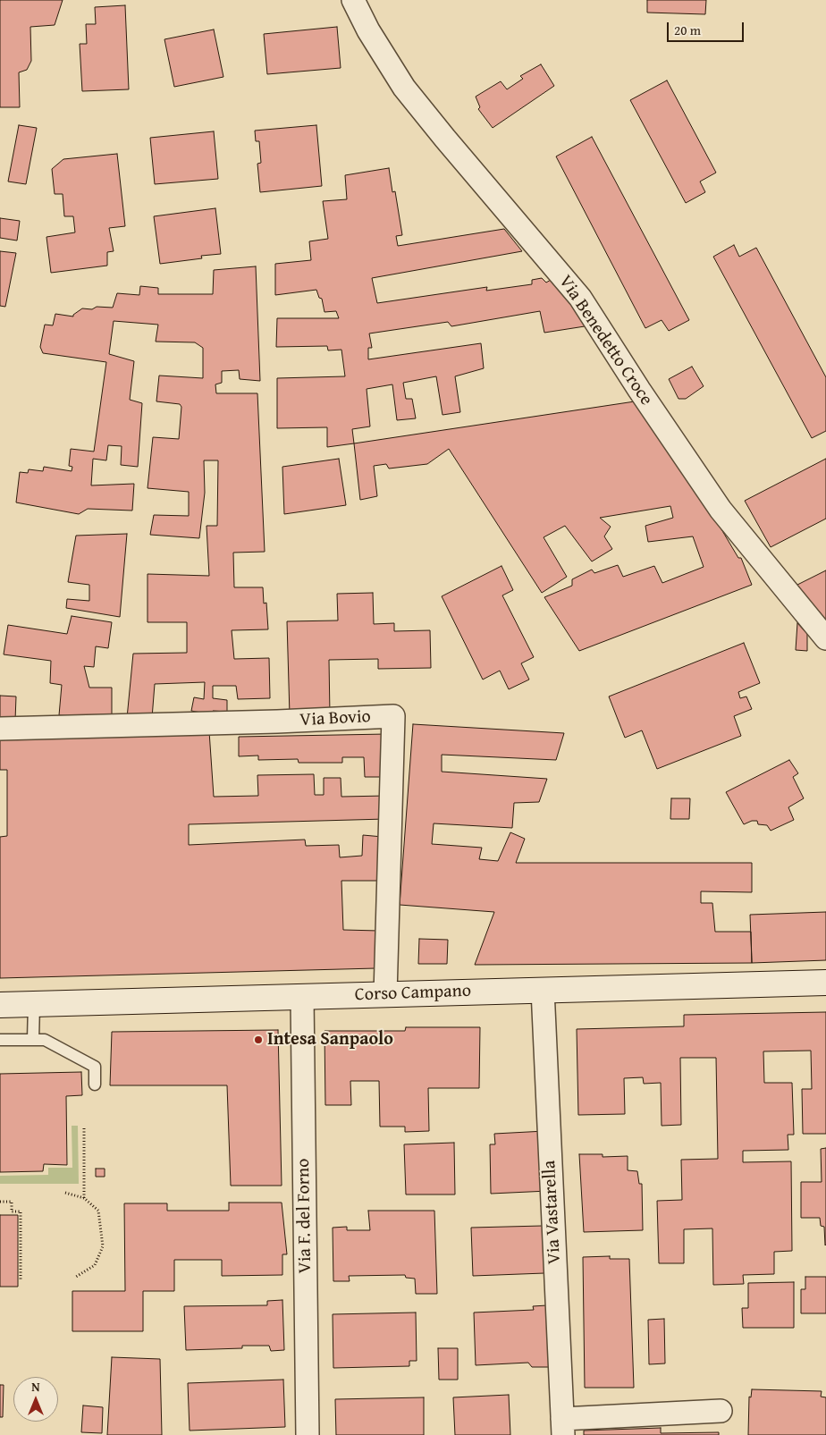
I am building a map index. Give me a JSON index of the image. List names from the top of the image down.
{
  "streets": {
    "main road": ["Corso Campano"],
    "street": [
      "Via Benedetto Croce",
      "Via Bovio",
      "Via Vastarella",
      "Via F. del Forno"
    ]
  },
  "crossings": [
    ["Via Bovio", "Corso Campano"],
    ["Corso Campano", "Via Vastarella"],
    ["Corso Campano", "Via F. del Forno"]
  ],
  "places": ["Intesa Sanpaolo"],
  "scale_bar": "20 m",
  "north": "top"
}
